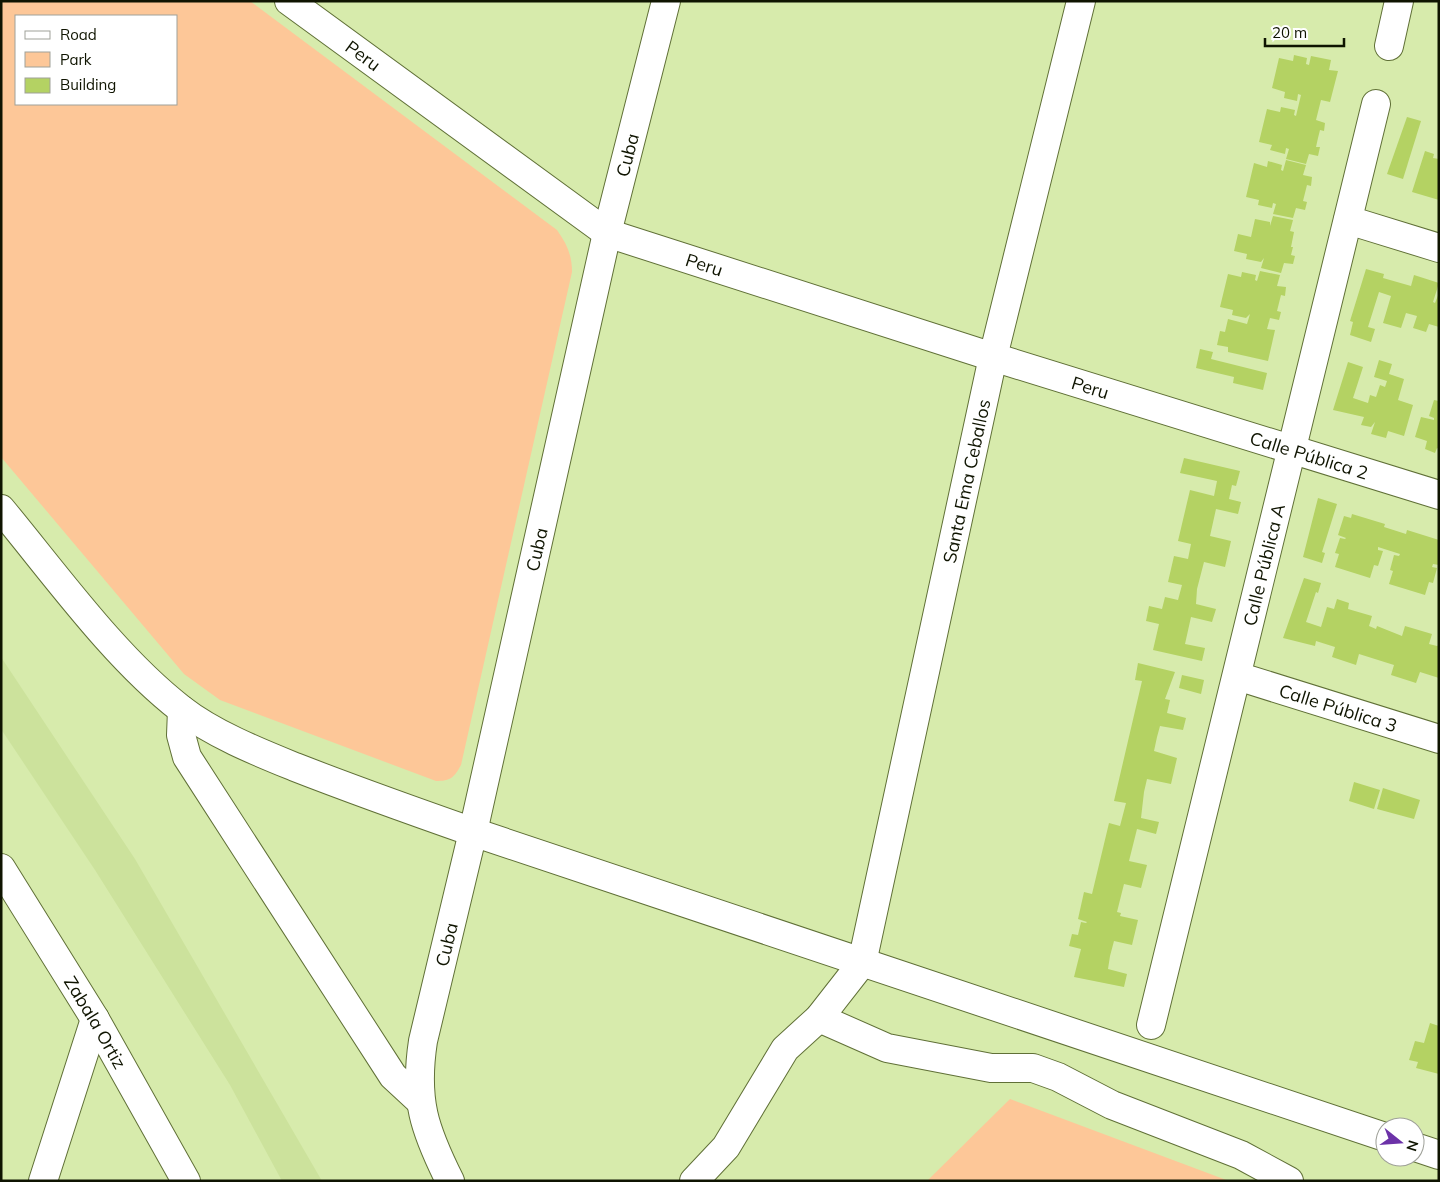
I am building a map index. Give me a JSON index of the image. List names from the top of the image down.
{
  "streets": {
    "street": [
      "Peru",
      "Cuba",
      "Calle Pública 2",
      "Santa Ema Ceballos",
      "Calle Pública A",
      "Calle Pública 3",
      "Zabala Ortiz"
    ]
  },
  "crossings": [
    ["Peru", "Cuba"],
    ["Peru", "Calle Pública 2"],
    ["Peru", "Santa Ema Ceballos"],
    ["Calle Pública 2", "Calle Pública A"],
    ["Calle Pública A", "Calle Pública 3"]
  ],
  "legend": ["Road", "Park", "Building"],
  "scale_bar": "20 m",
  "north": "right"
}
